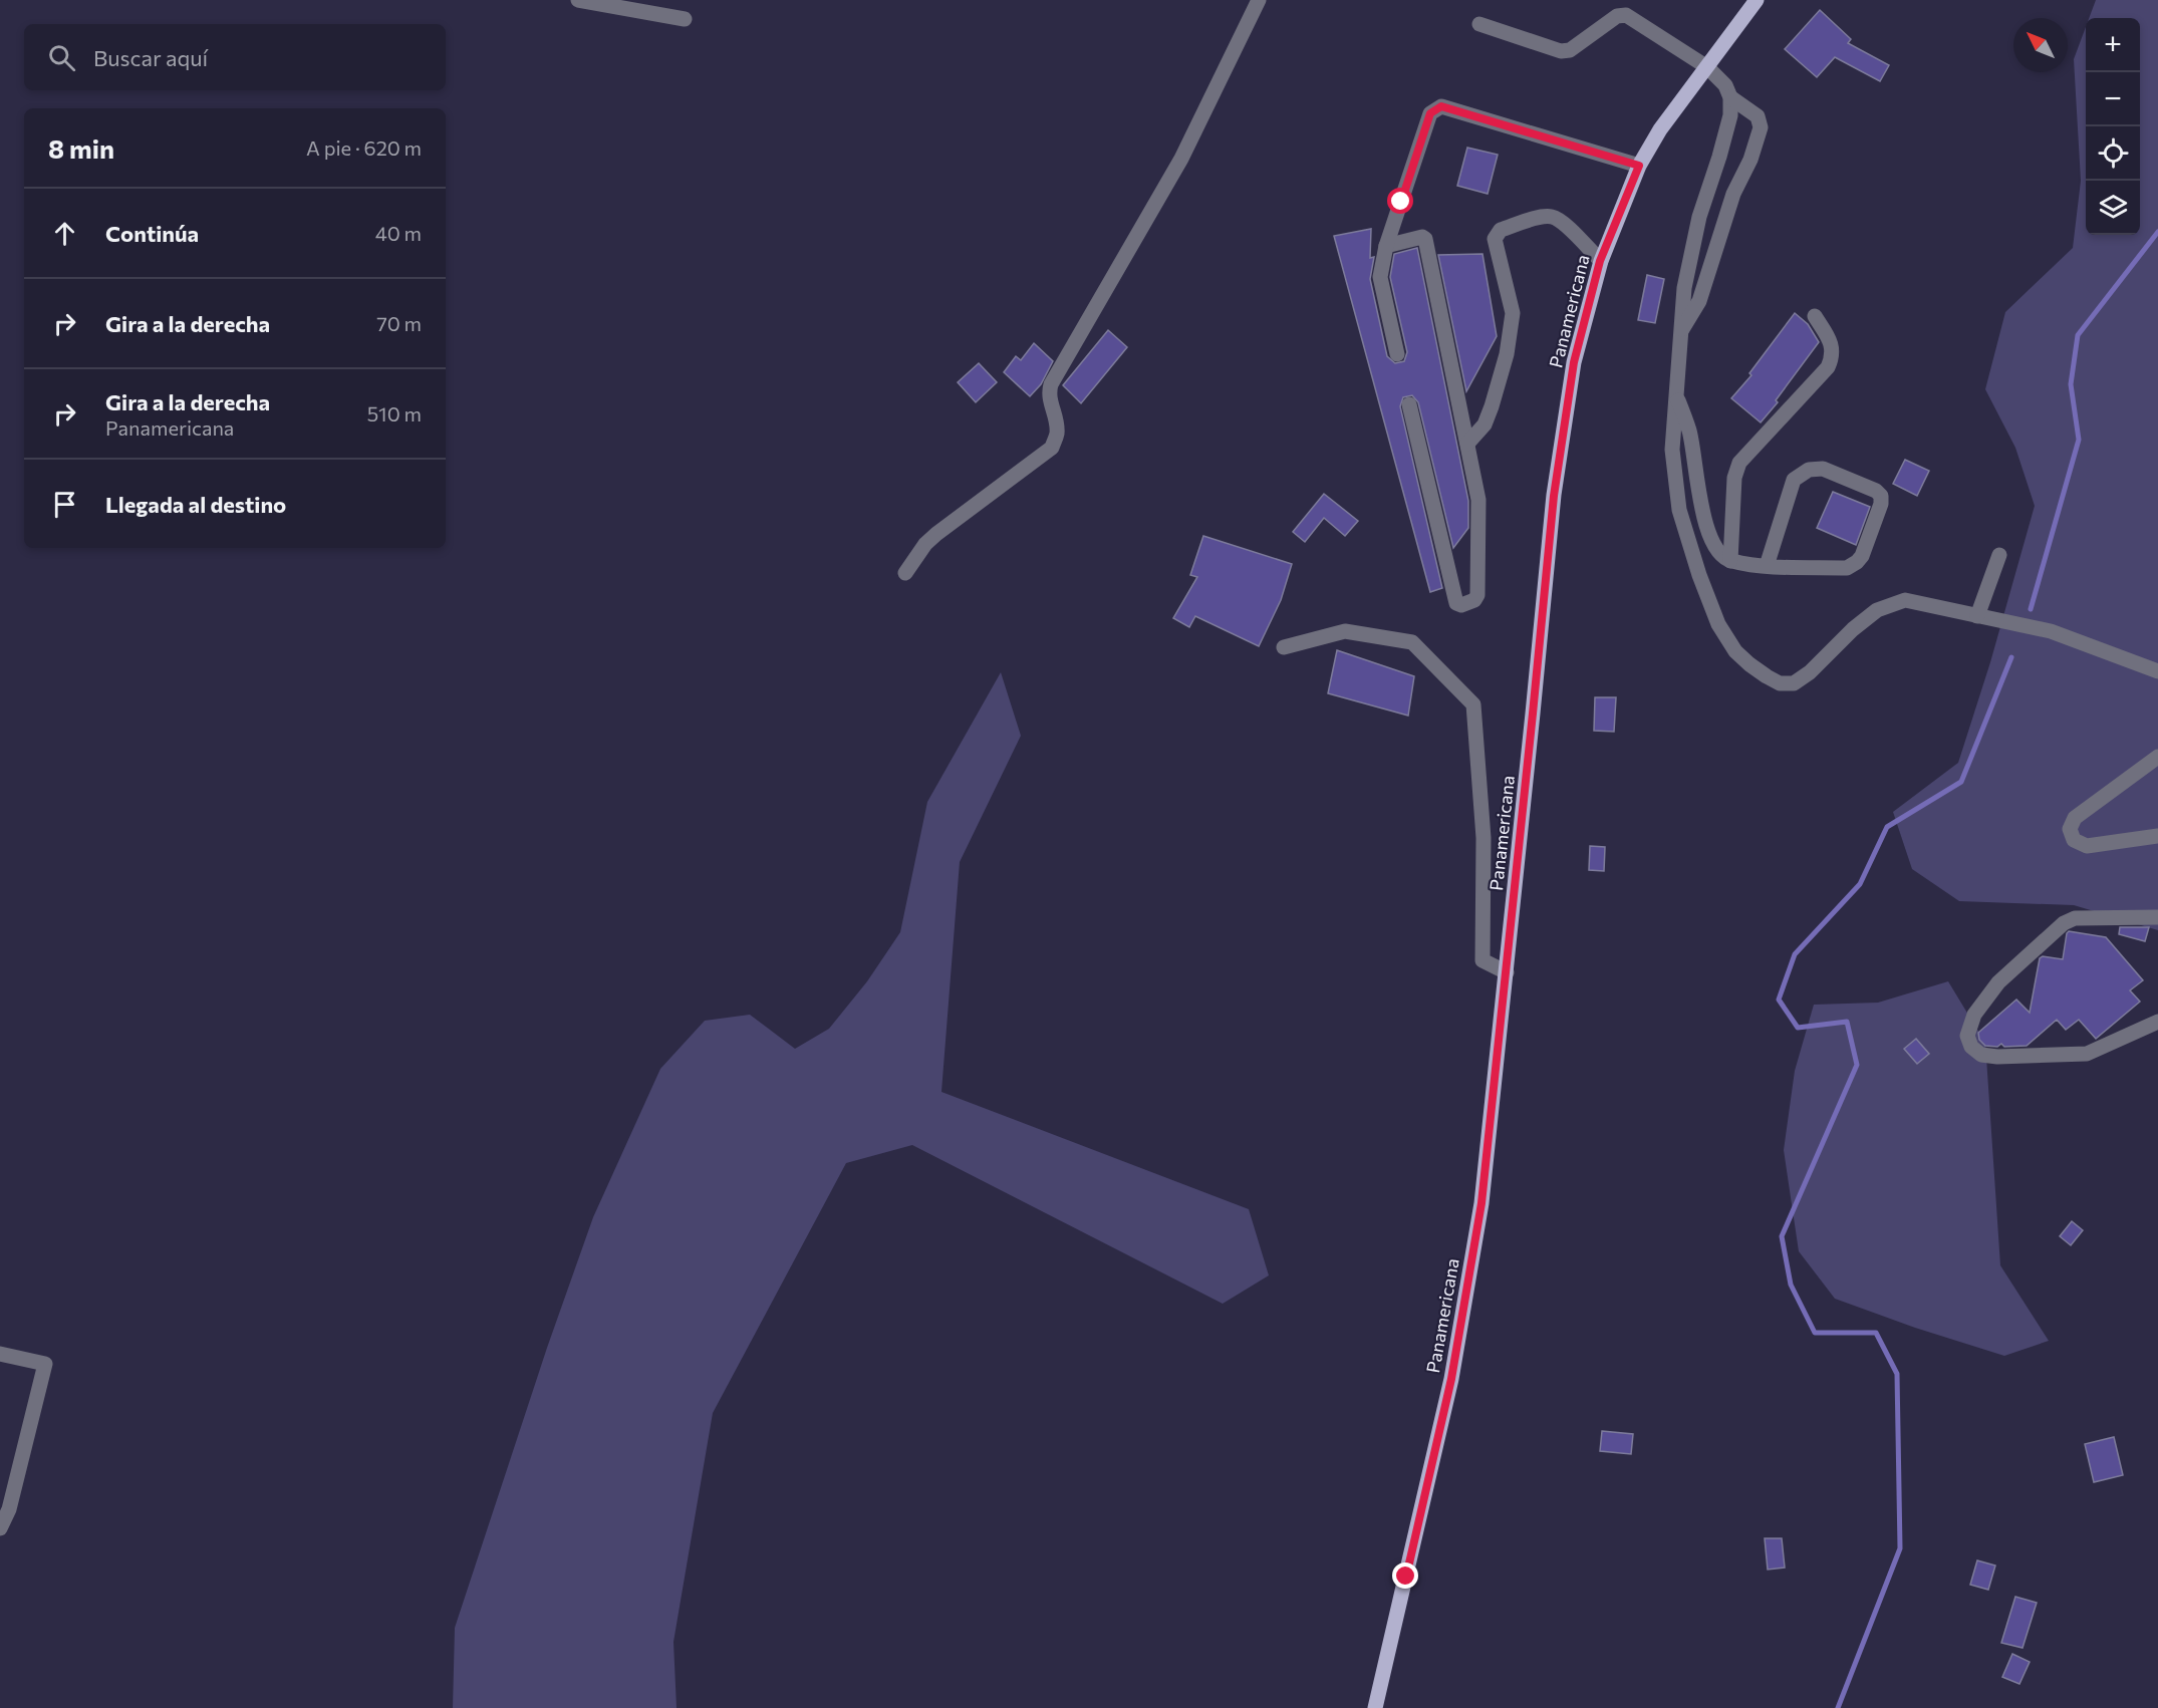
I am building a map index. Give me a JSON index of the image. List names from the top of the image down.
{
  "streets": {
    "main road": ["Panamericana"]
  },
  "north": "top left",
  "page": {
    "map_buttons": ["+", "−"],
    "search": "Buscar aquí",
    "heading": ["8 min", "A pie · 620 m"],
    "list": [
      ["Continúa", "40 m"],
      ["Gira a la derecha", "70 m"],
      ["Gira a la derecha", "Panamericana", "510 m"],
      "Llegada al destino"
    ]
  }
}
